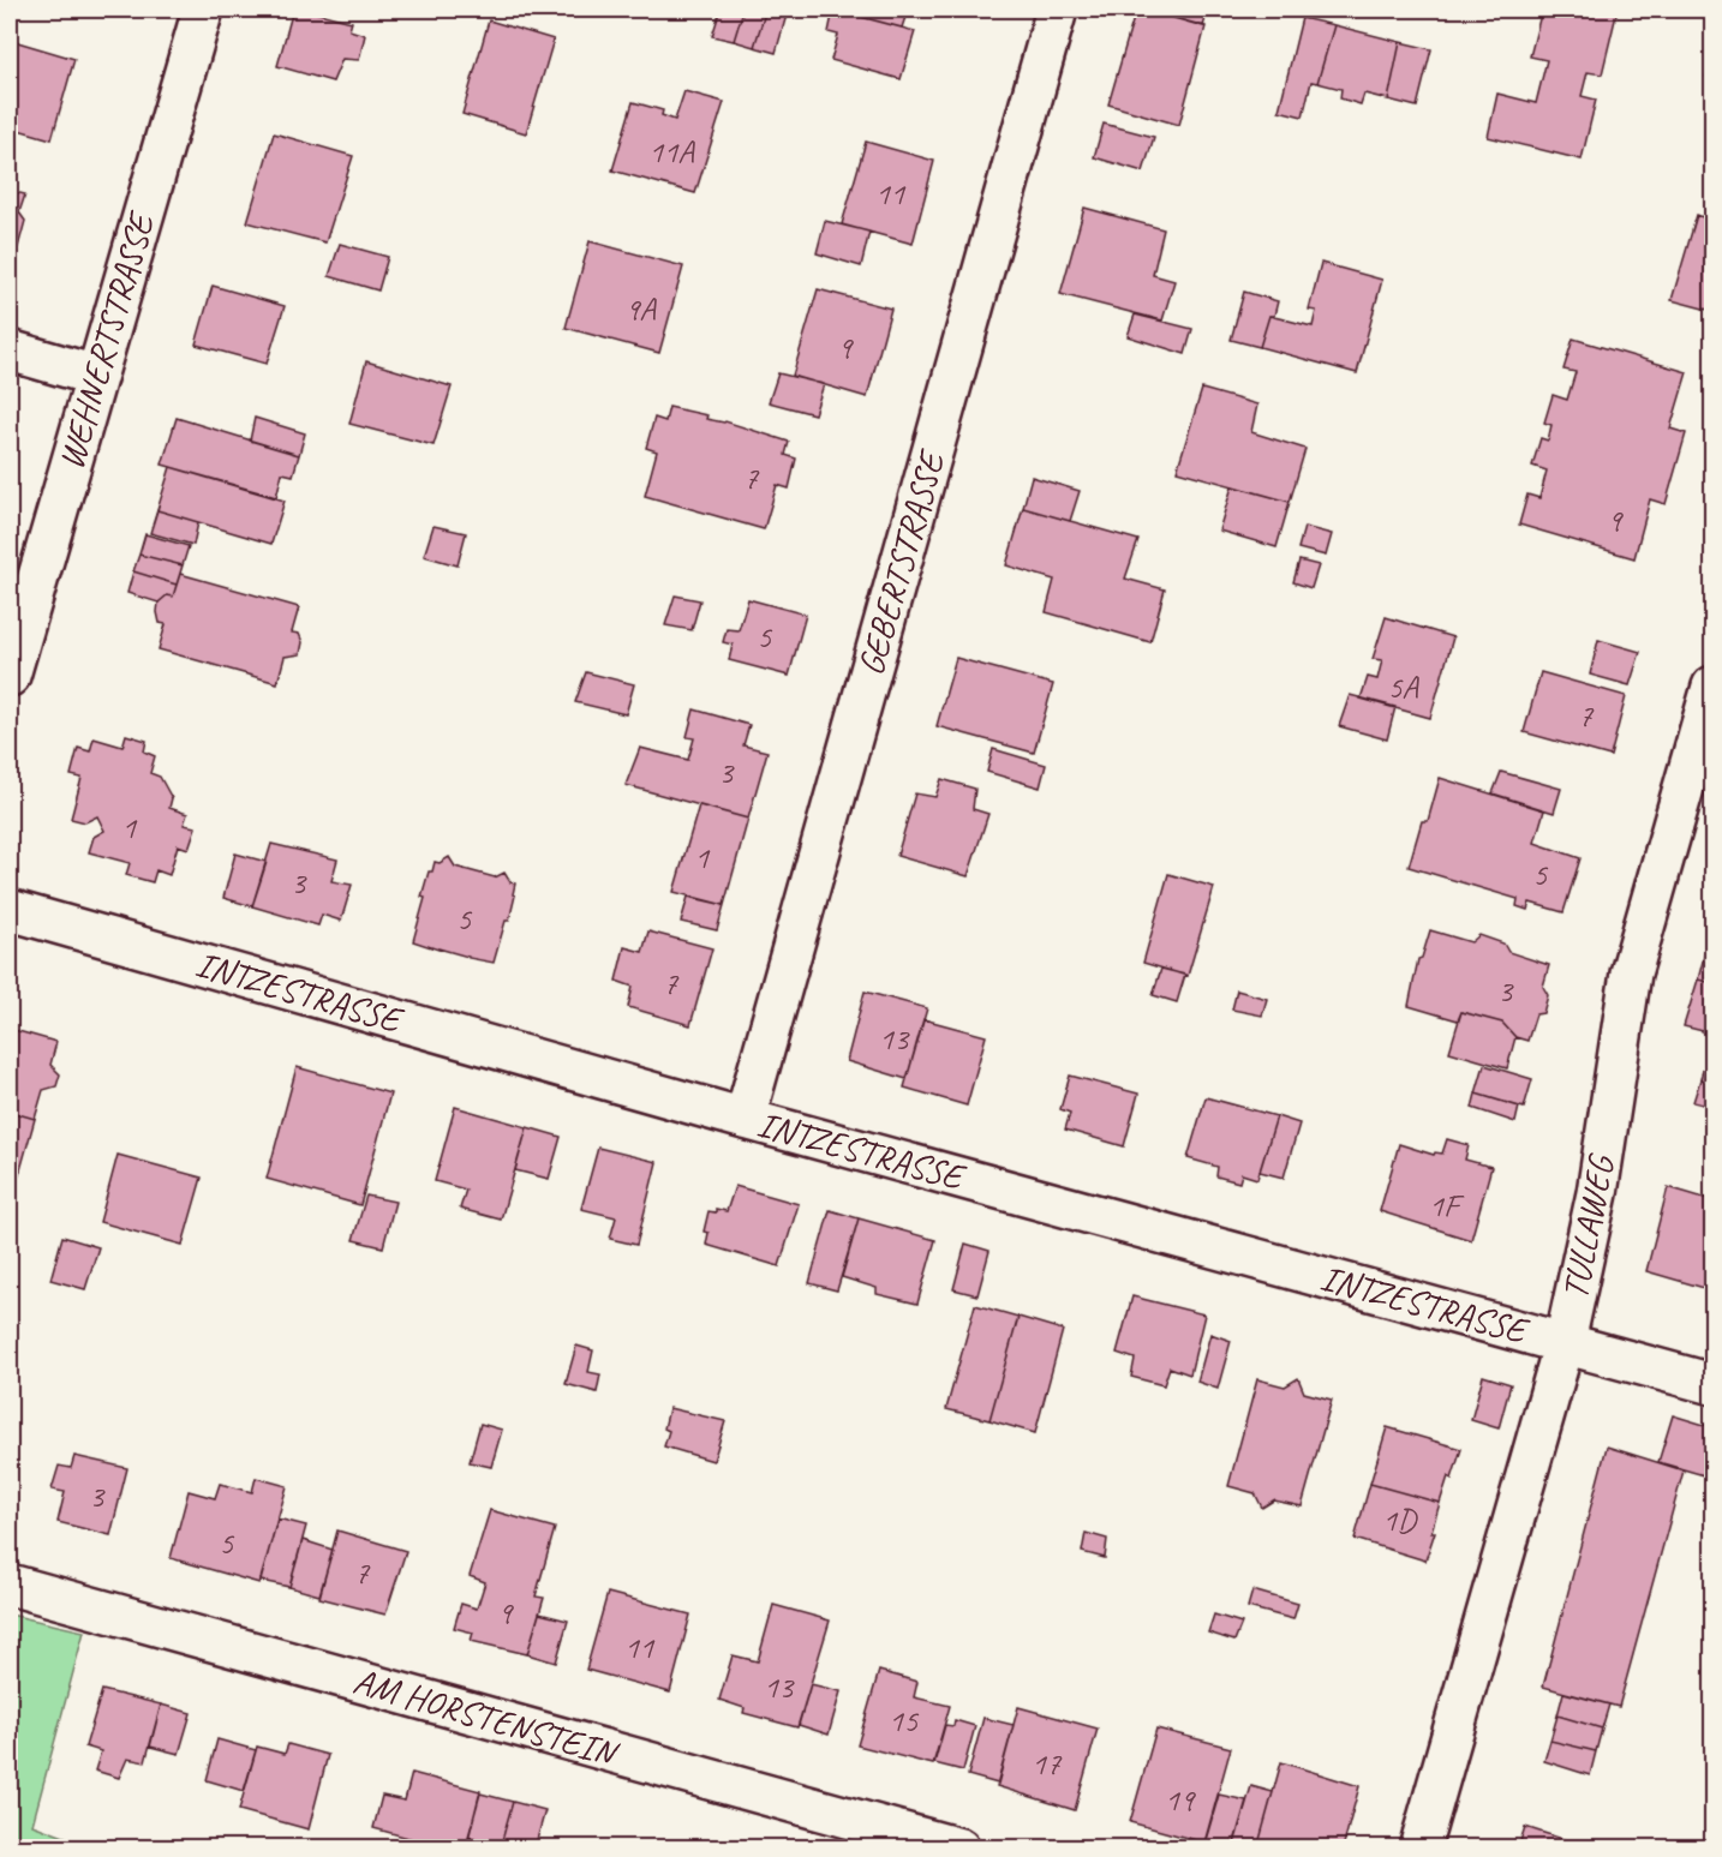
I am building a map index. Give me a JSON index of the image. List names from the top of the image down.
{
  "streets": {
    "street": [
      "WEHNERTSTRASSE",
      "GEBERTSTRASSE",
      "INTZESTRASSE",
      "TULLAWEG",
      "AM HORSTENSTEIN"
    ]
  },
  "crossings": [
    ["GEBERTSTRASSE", "INTZESTRASSE"],
    ["INTZESTRASSE", "TULLAWEG"]
  ],
  "house_numbers": [
    "11A",
    "11",
    "9A",
    "9",
    "7",
    "9",
    "5",
    "5A",
    "7",
    "3",
    "1",
    "1",
    "5",
    "3",
    "5",
    "7",
    "3",
    "13",
    "1F",
    "3",
    "1D",
    "5",
    "7",
    "9",
    "11",
    "13",
    "15",
    "17",
    "19"
  ]
}
